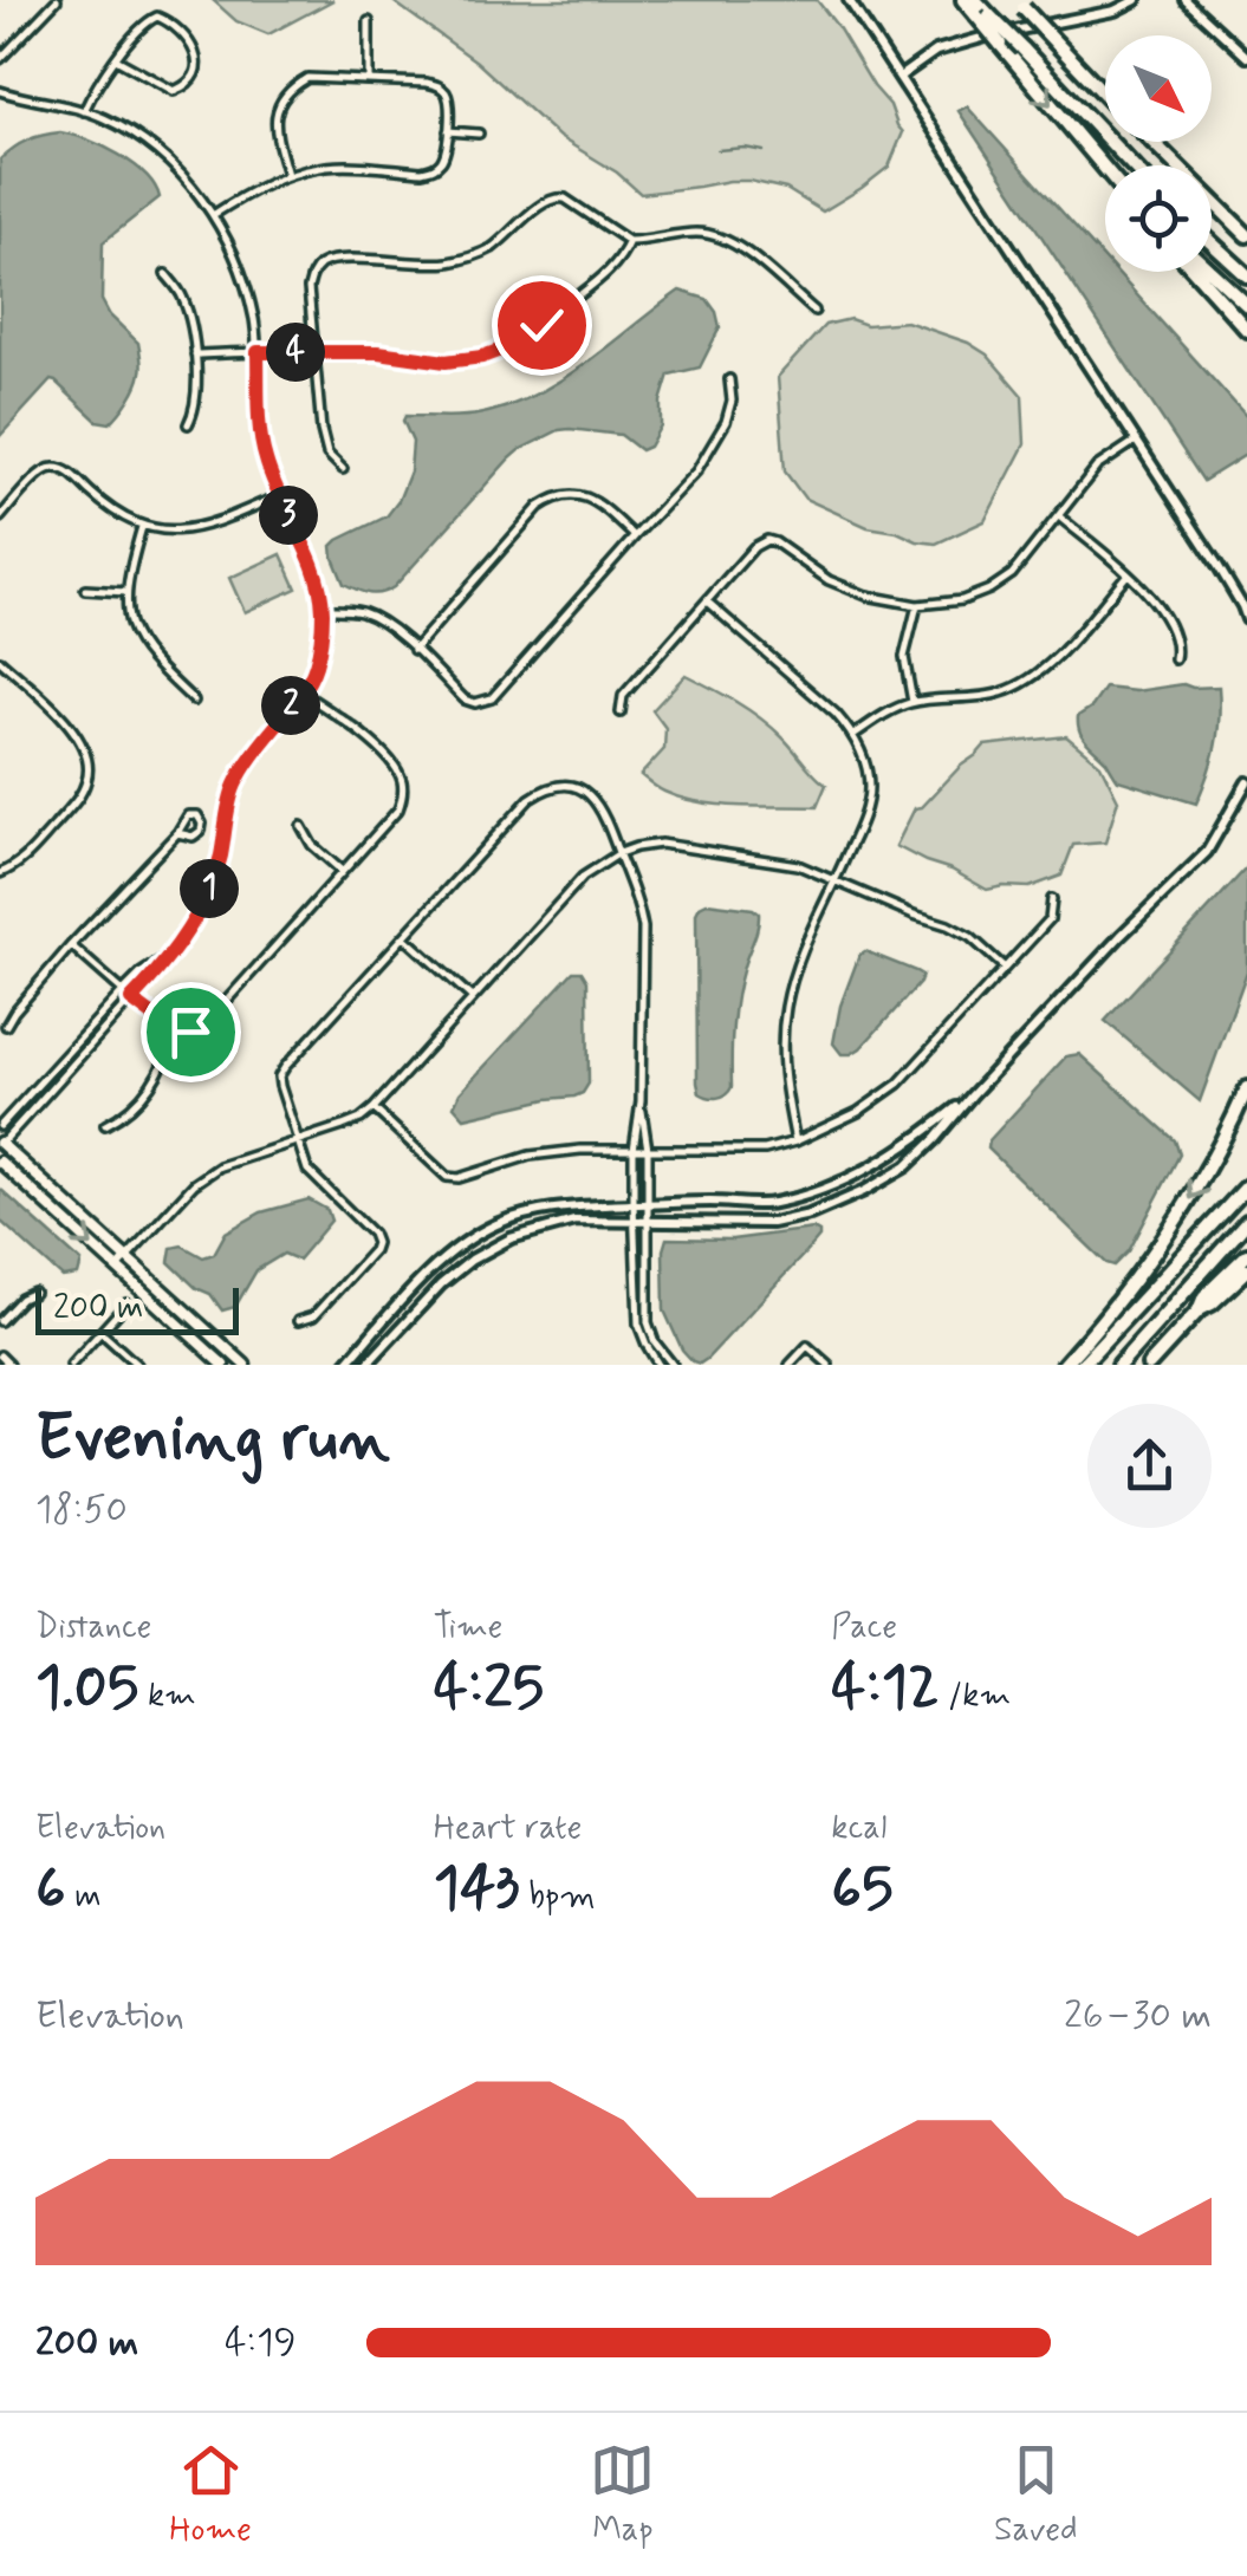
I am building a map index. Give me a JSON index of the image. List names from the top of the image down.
{
  "scale_bar": "200 m",
  "north": "bottom right",
  "page": {
    "pins": [
      "4",
      "3",
      "2",
      "1"
    ],
    "scale": "200 m",
    "heading": ["Evening run", "18:50"],
    "stats": [
      ["Distance", "1.05 km"],
      ["Time", "4:25"],
      ["Pace", "4:12 /km"],
      ["Elevation", "6 m"],
      ["Heart rate", "143 bpm"],
      ["kcal", "65"]
    ],
    "chart": ["Elevation", "26–30 m"],
    "list": [
      {
        "name": "200 m",
        "note": "4:19"
      }
    ],
    "tabs": ["Home", "Map", "Saved"]
  }
}
